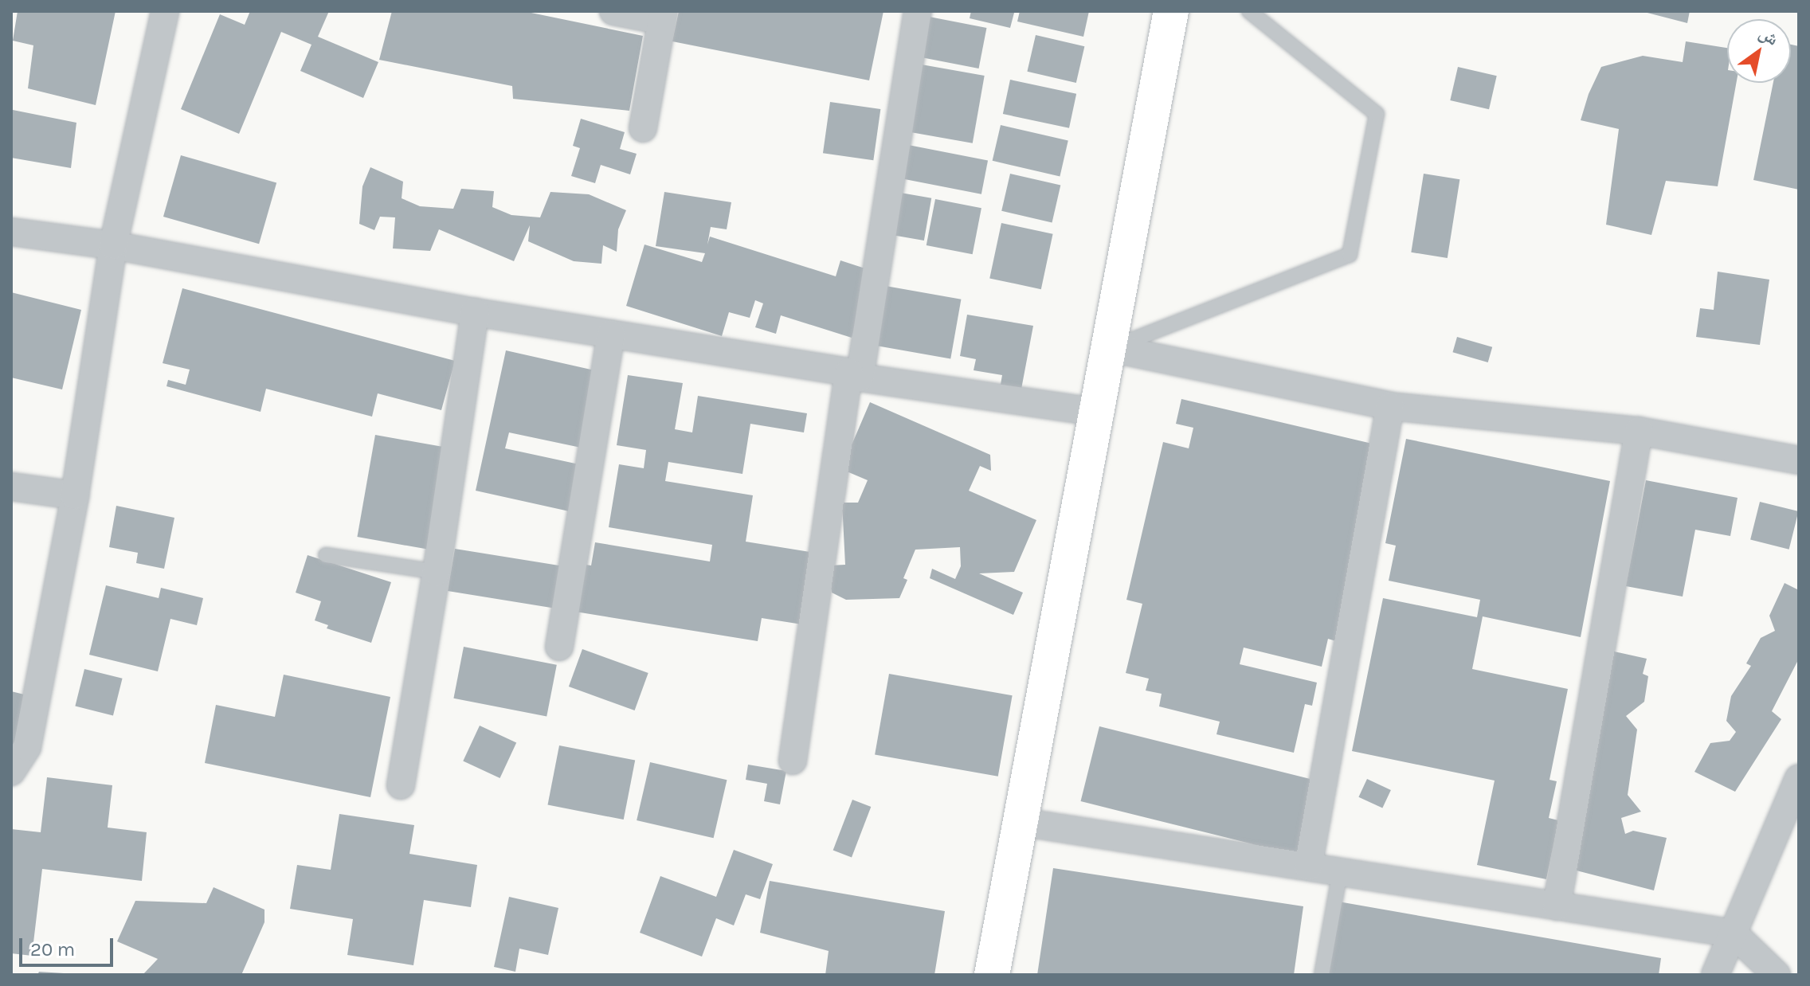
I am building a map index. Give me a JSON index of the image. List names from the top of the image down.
{
  "scale_bar": "20 m",
  "north": "top right"
}
